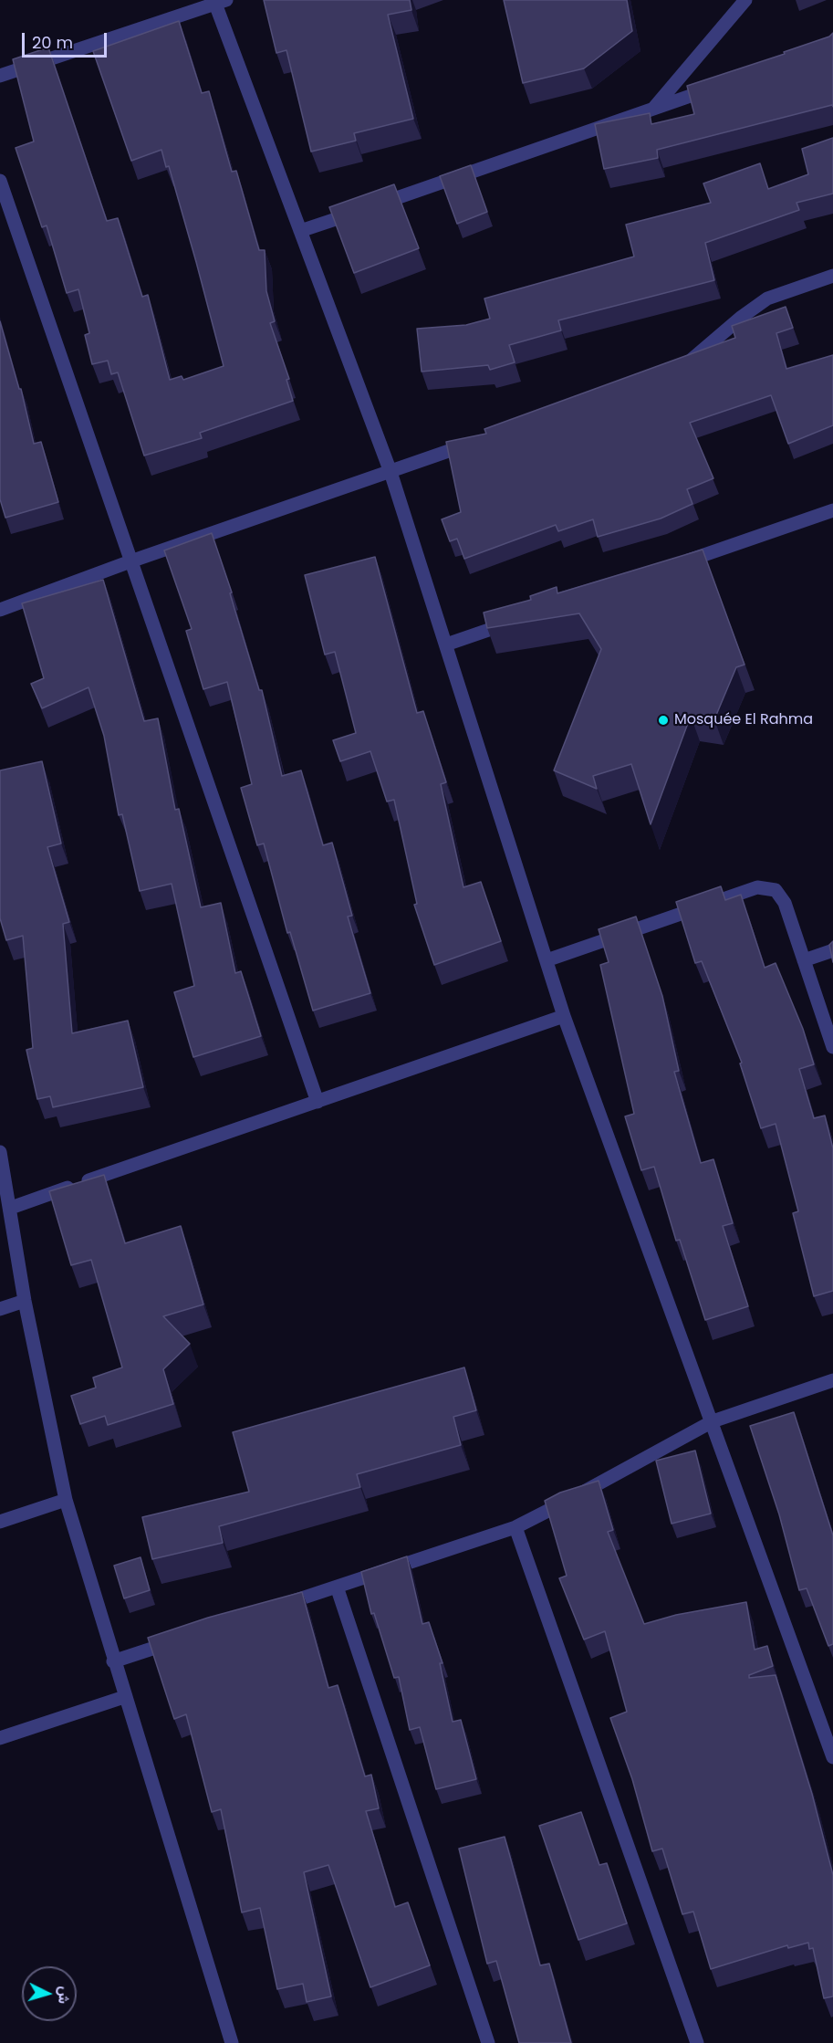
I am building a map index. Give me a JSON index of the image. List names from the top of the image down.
{
  "places": ["Mosquée El Rahma"],
  "scale_bar": "20 m",
  "north": "right"
}
